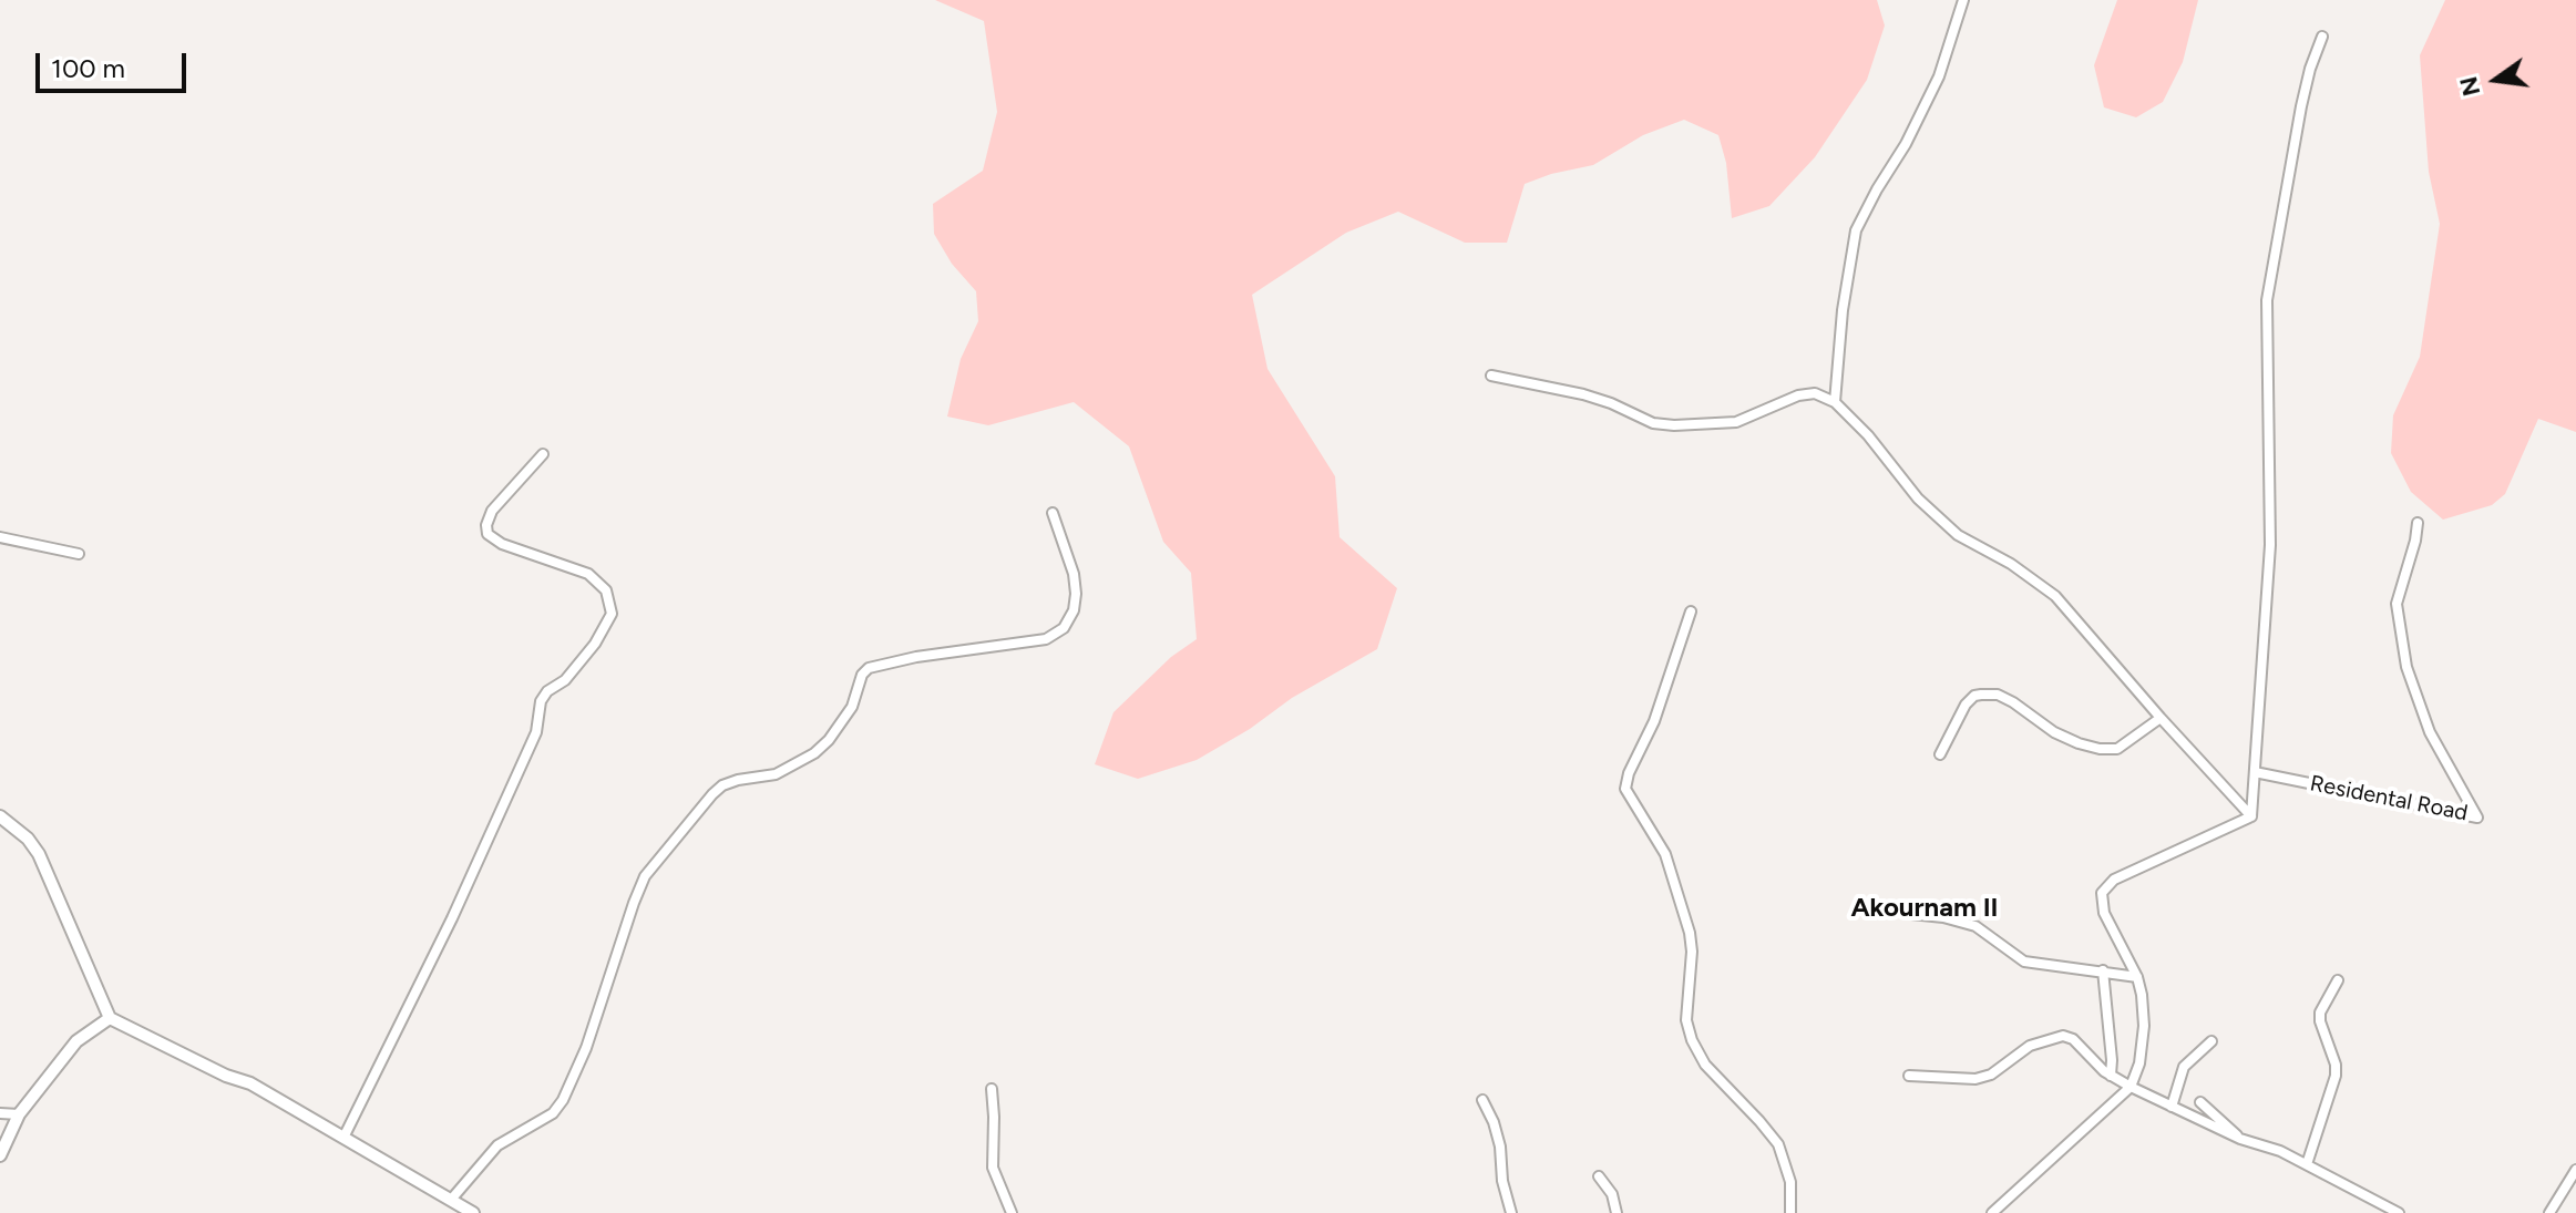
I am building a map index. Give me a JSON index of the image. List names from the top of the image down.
{
  "streets": {
    "street": ["Residental Road"]
  },
  "districts": ["Akournam II"],
  "scale_bar": "100 m",
  "north": "left"
}
